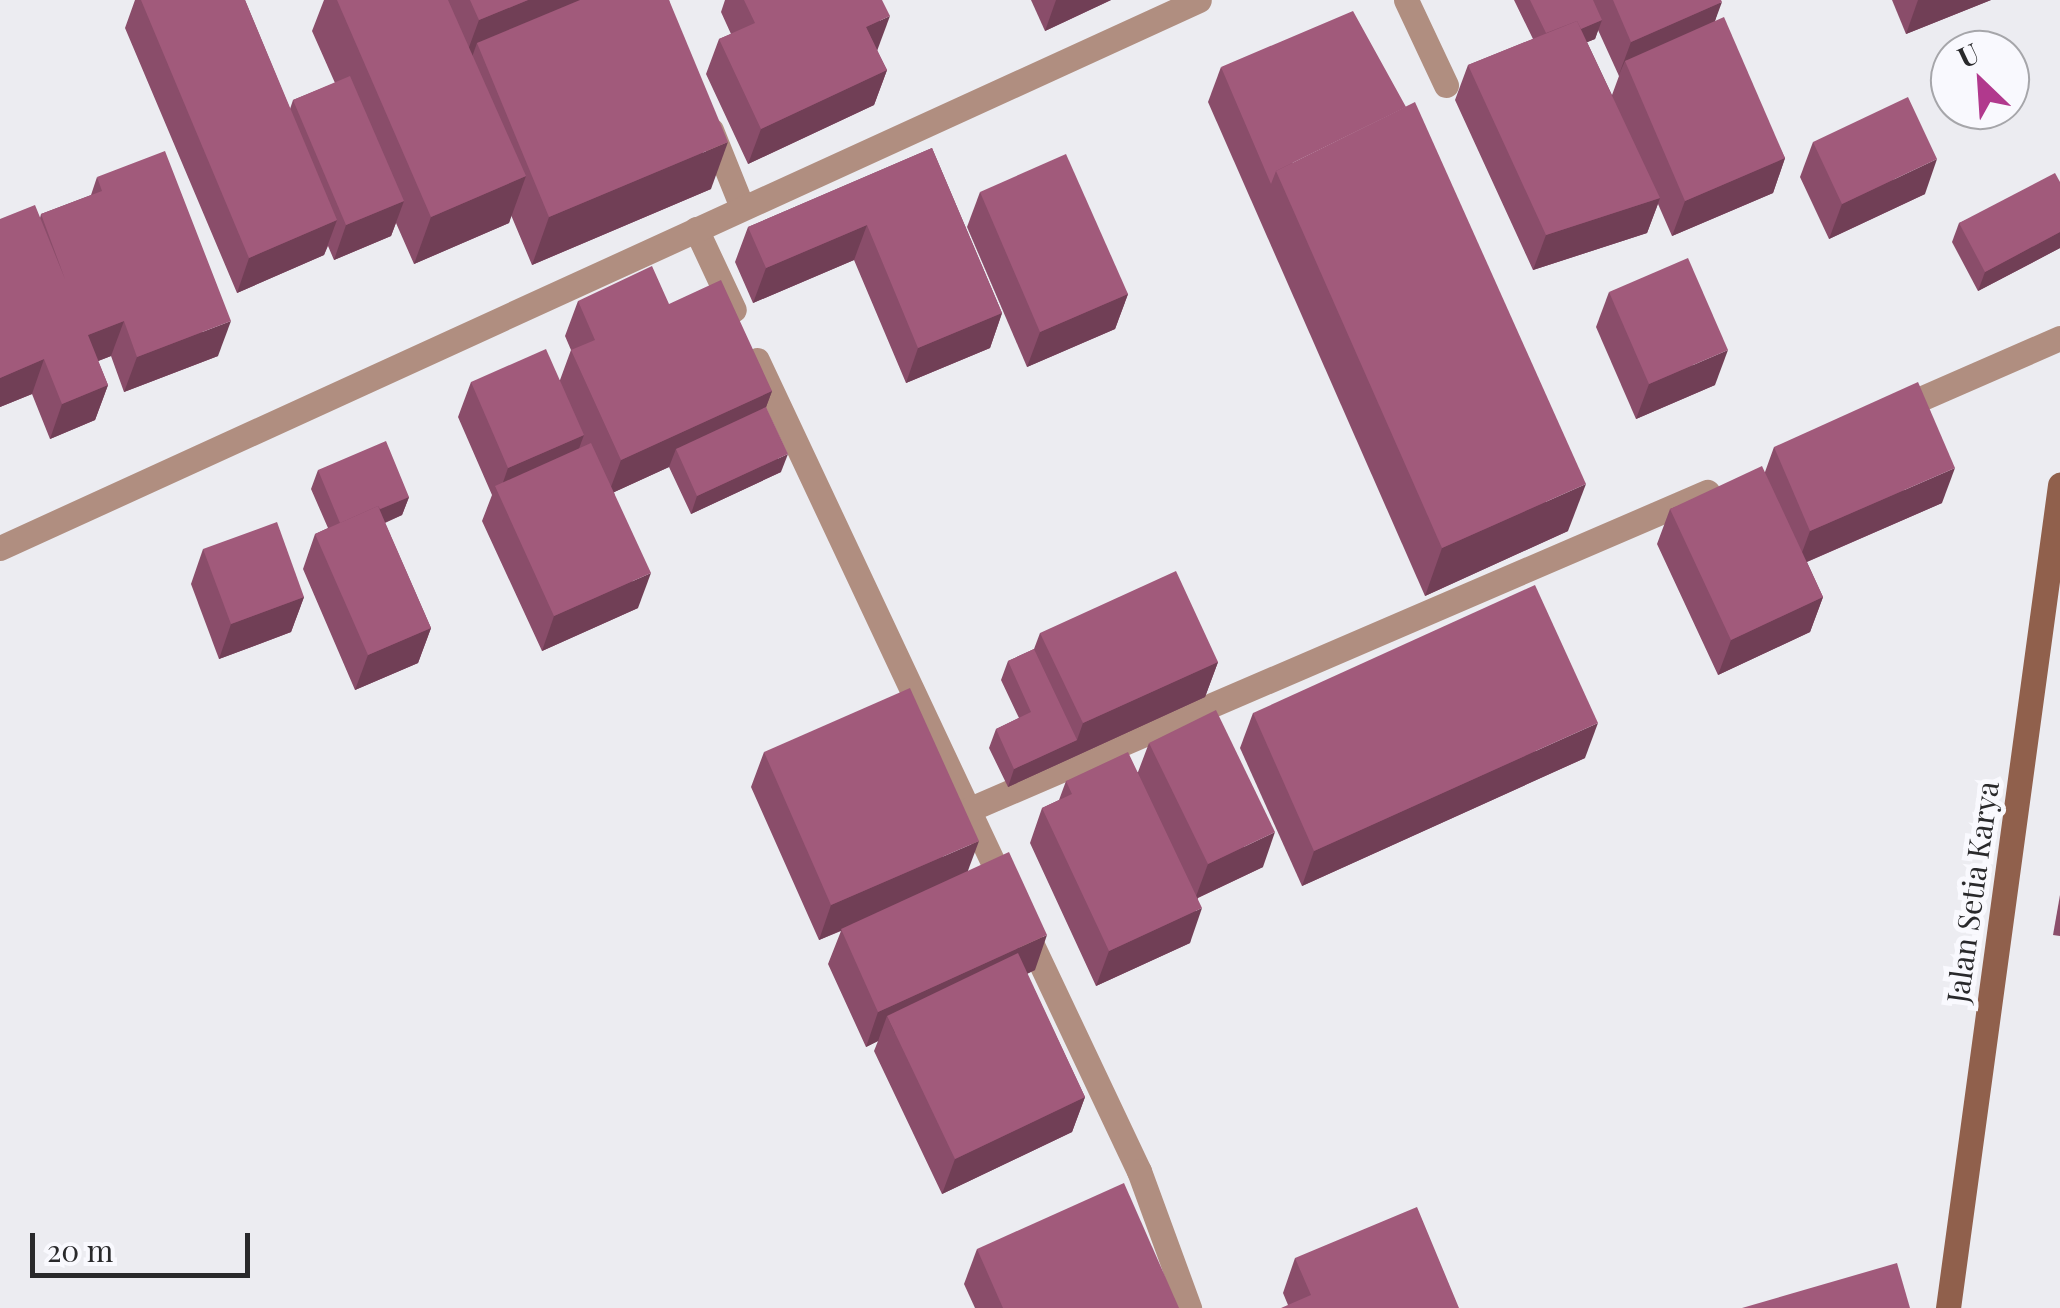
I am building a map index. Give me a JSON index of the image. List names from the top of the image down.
{
  "streets": {
    "main road": ["Jalan Setia Karya"]
  },
  "scale_bar": "20 m",
  "north": "top left"
}
